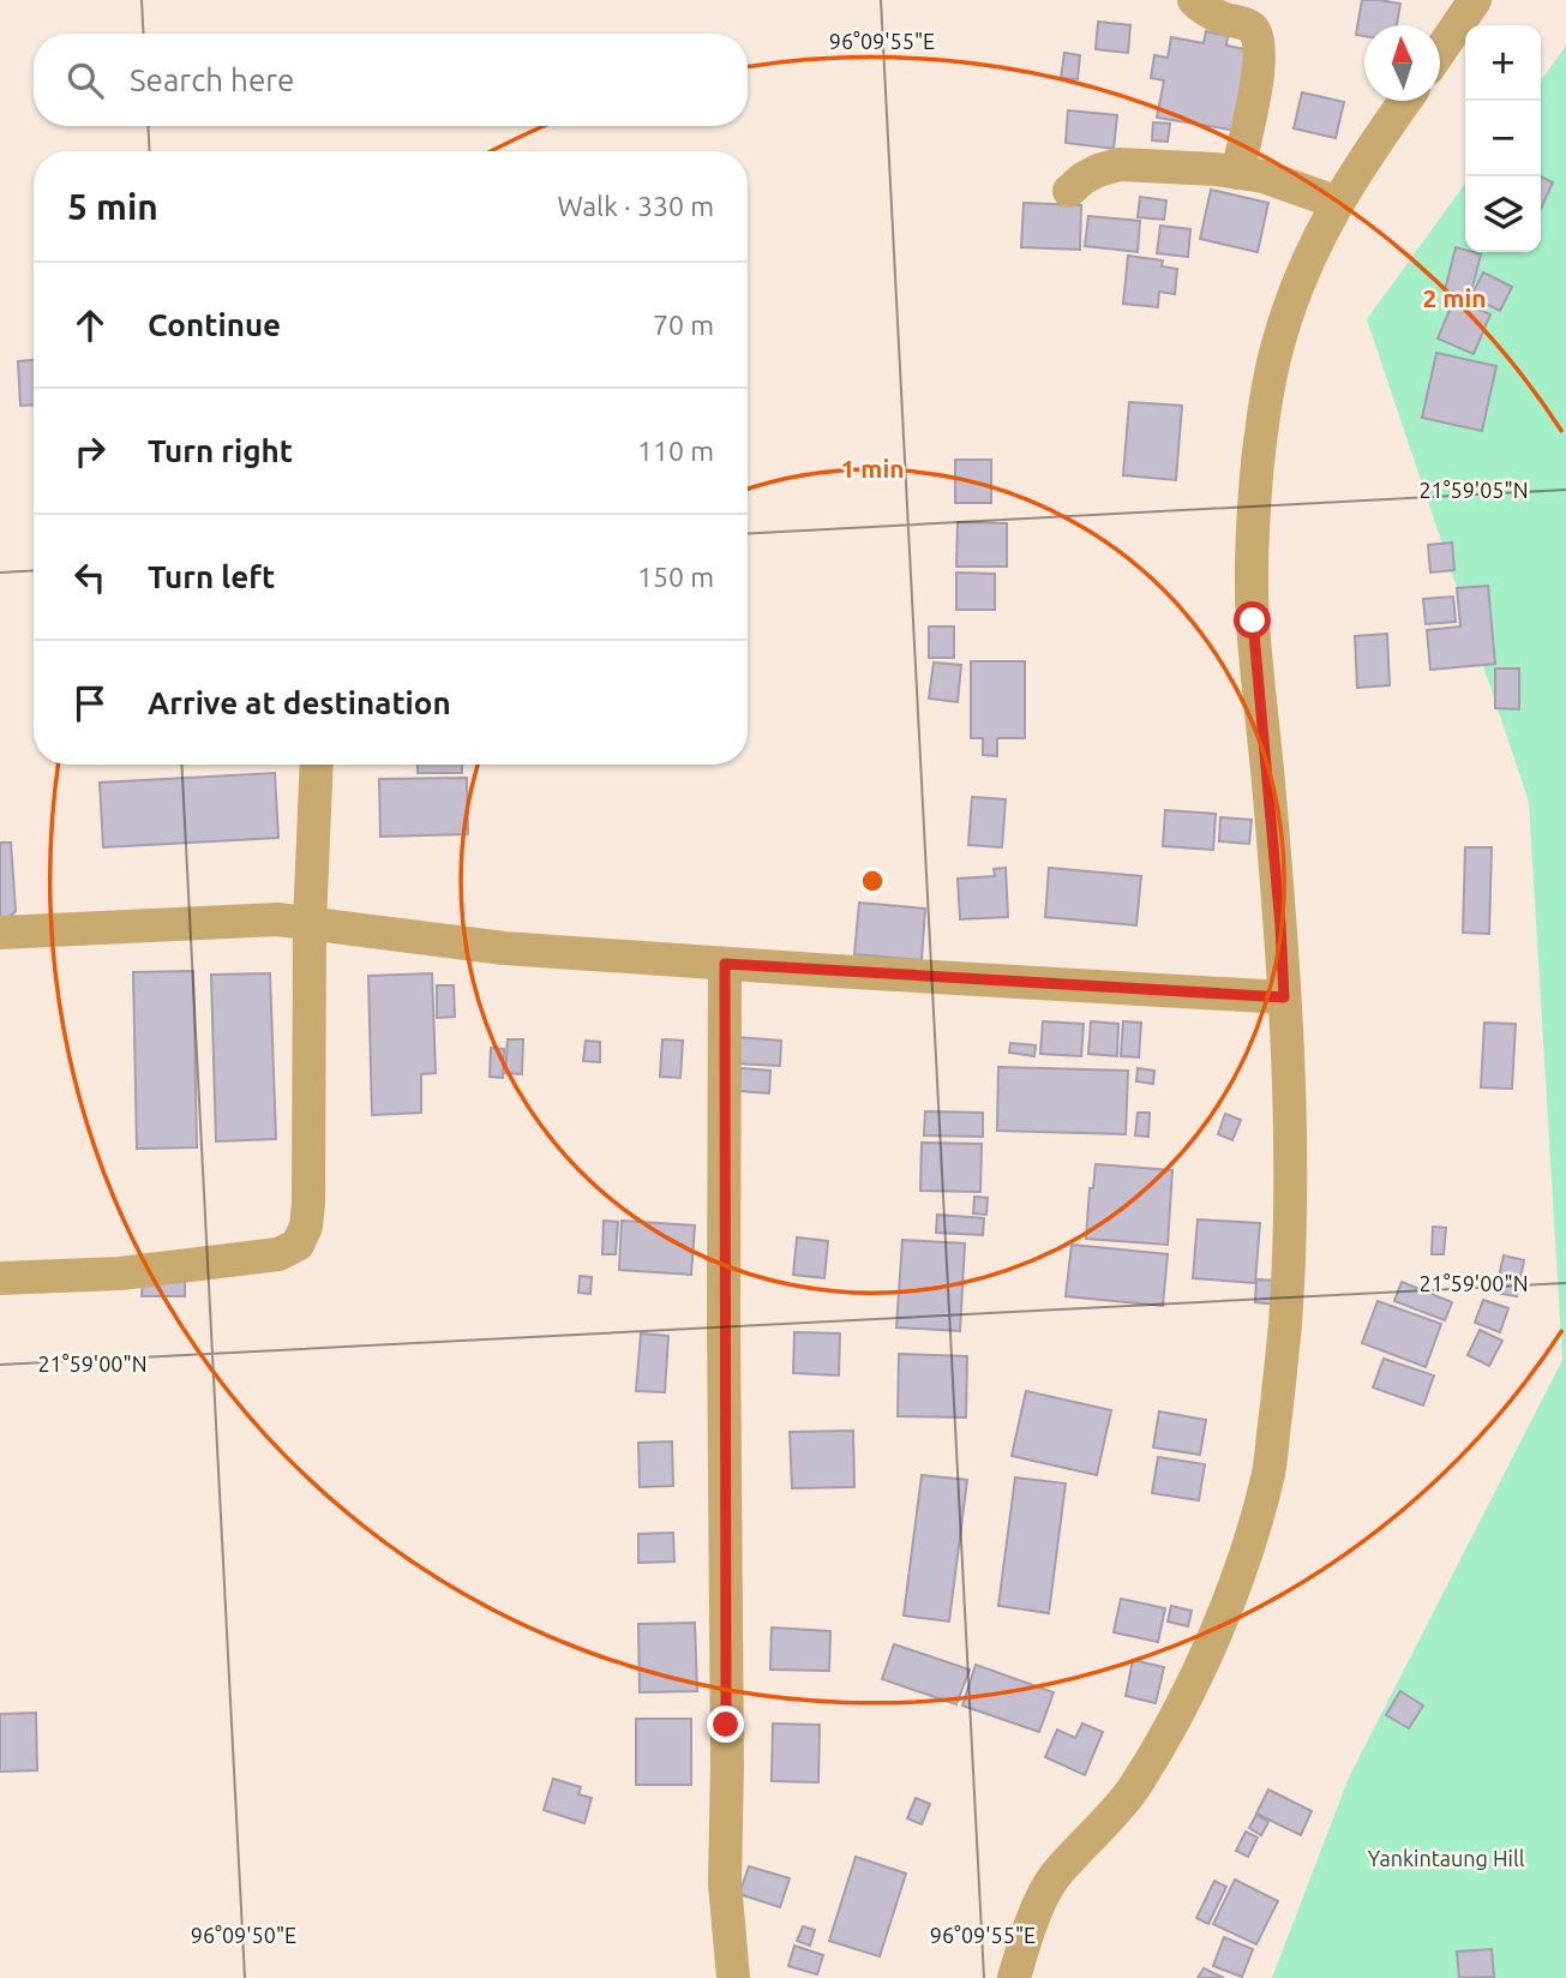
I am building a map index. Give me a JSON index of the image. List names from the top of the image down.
{
  "parks": ["Yankintaung Hill"],
  "north": "top",
  "page": {
    "map_buttons": ["+", "−"],
    "search": "Search here",
    "heading": ["5 min", "Walk · 330 m"],
    "list": [
      ["Continue", "70 m"],
      ["Turn right", "110 m"],
      ["Turn left", "150 m"],
      "Arrive at destination"
    ]
  },
  "coordinates": [
    "96°09'55\"E",
    "21°59'05\"N",
    "21°59'00\"N",
    "96°09'50\"E"
  ],
  "rings": ["2 min", "1 min"]
}
